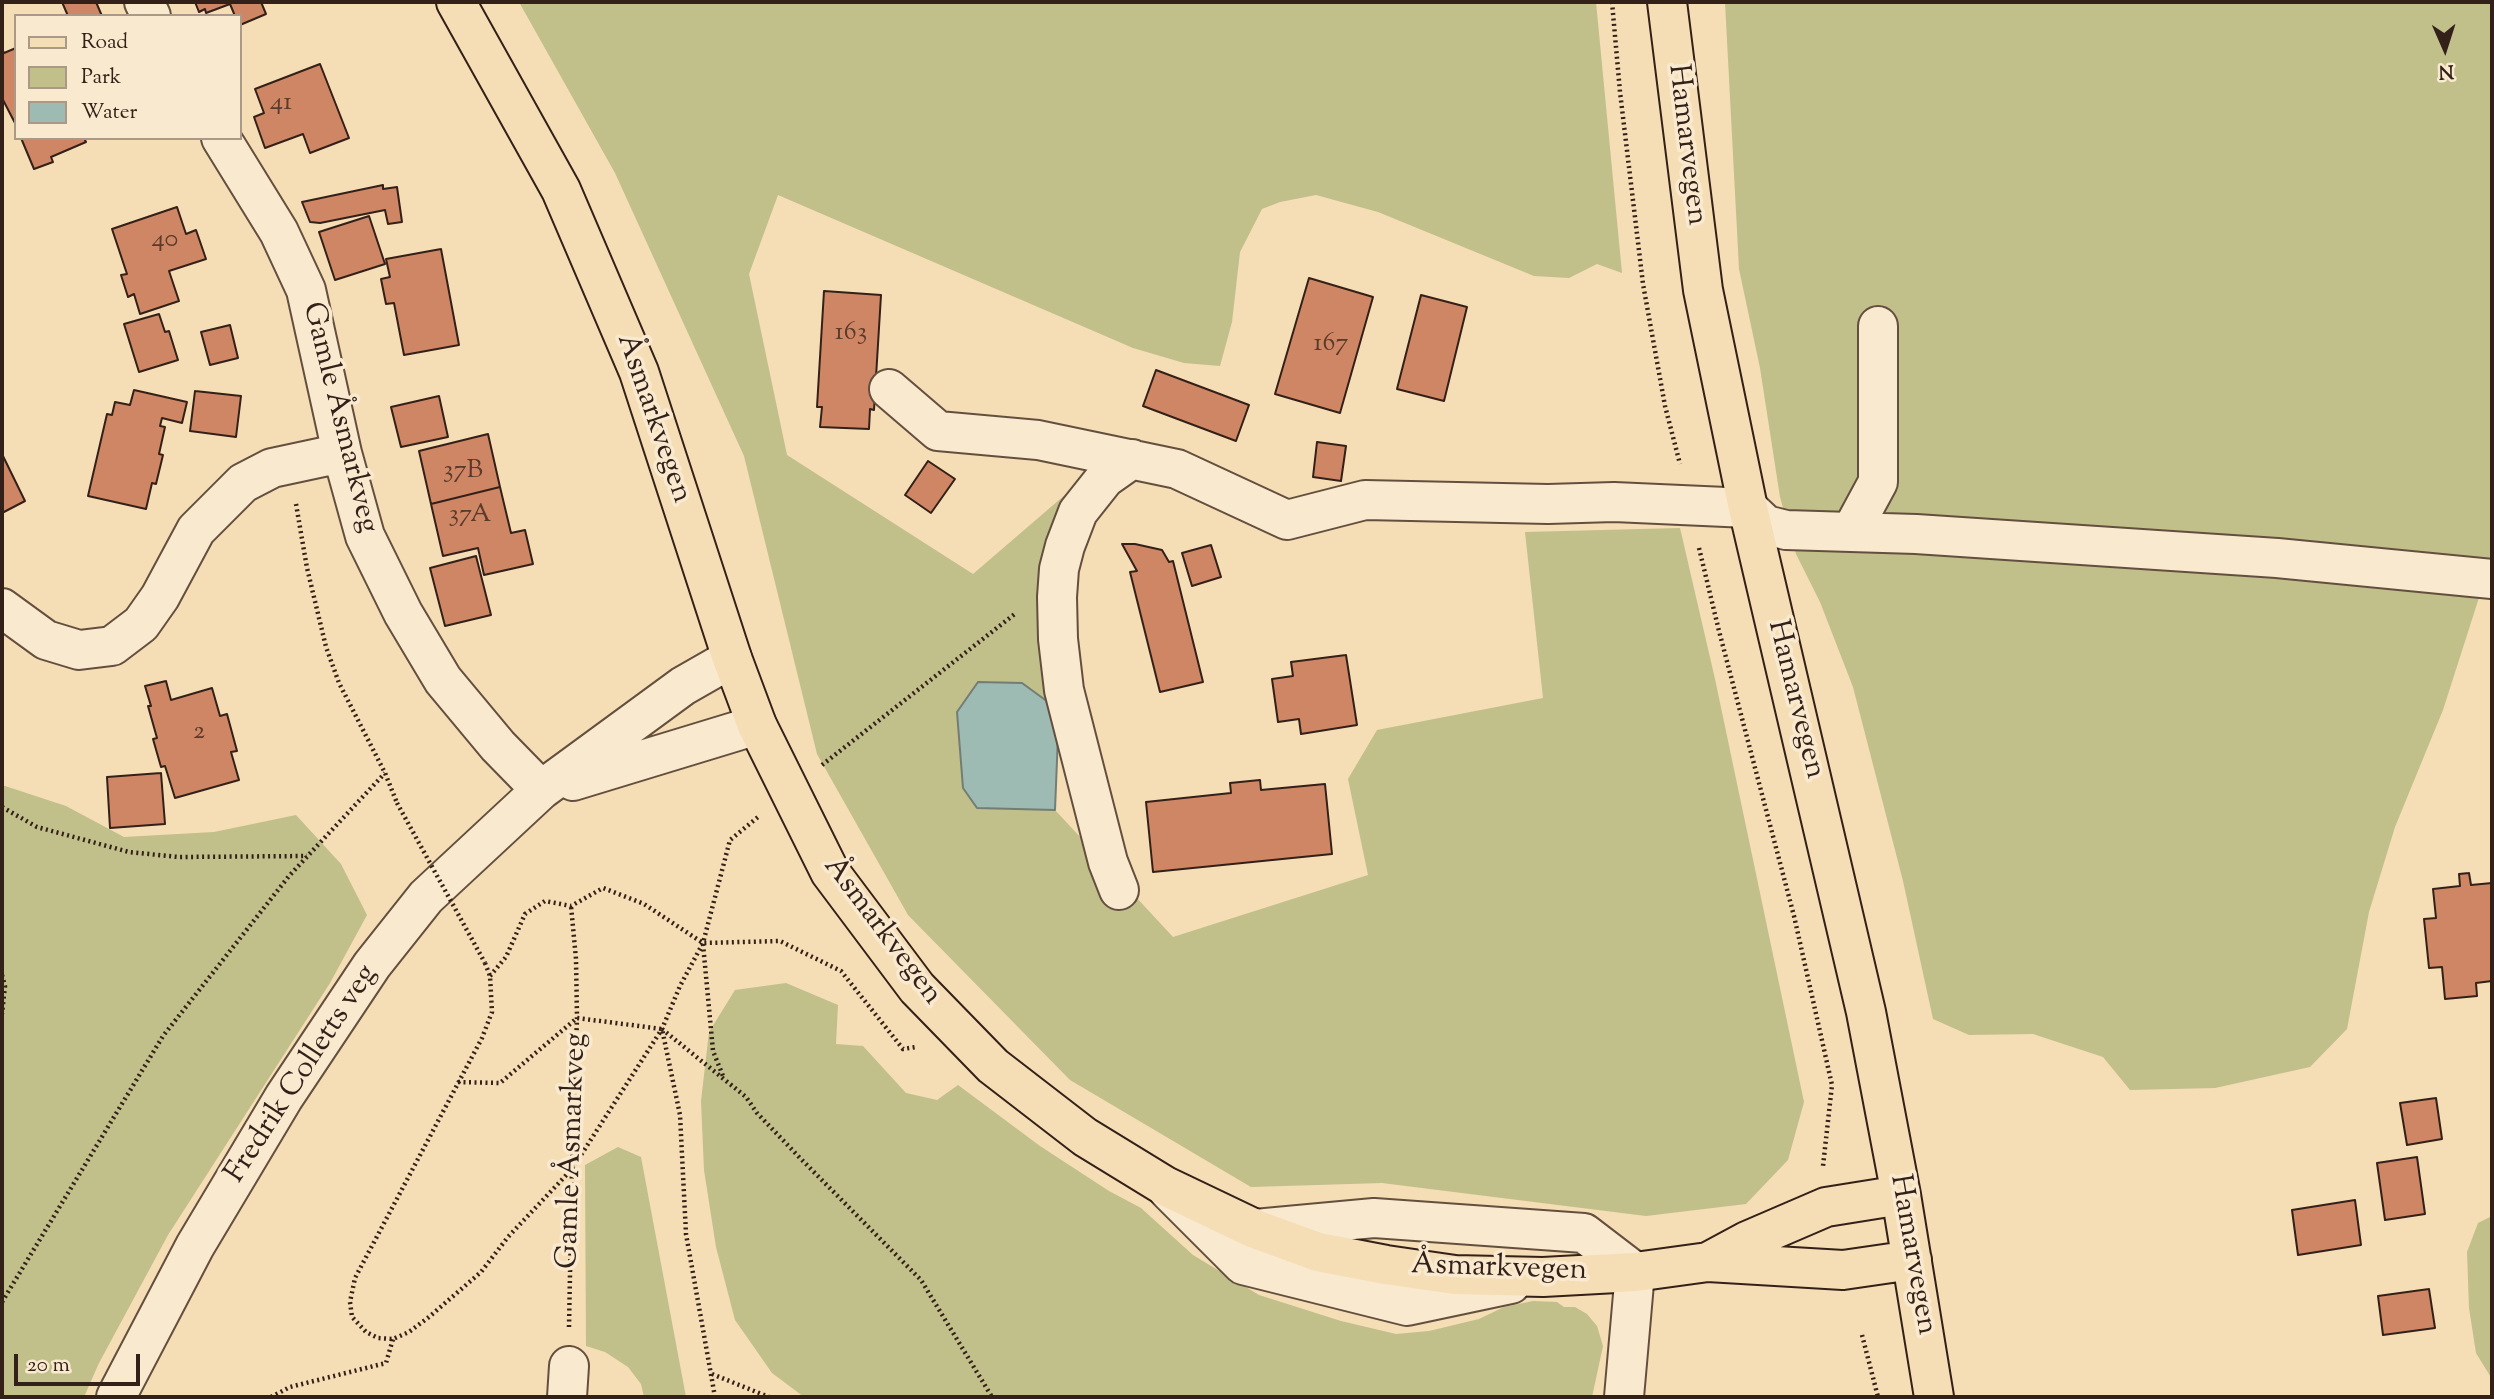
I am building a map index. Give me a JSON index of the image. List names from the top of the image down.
{
  "streets": {
    "main road": ["Hamarvegen", "Åsmarkvegen"],
    "street": ["Gamle Åsmarkveg", "Fredrik Colletts veg"]
  },
  "crossings": [
    ["Hamarvegen", "Åsmarkvegen"],
    ["Gamle Åsmarkveg", "Fredrik Colletts veg"],
    ["Åsmarkvegen", "Fredrik Colletts veg"]
  ],
  "house_numbers": [
    "41",
    "40",
    "163",
    "167",
    "37B",
    "37A",
    "2"
  ],
  "legend": ["Road", "Park", "Water"],
  "scale_bar": "20 m",
  "north": "bottom"
}
